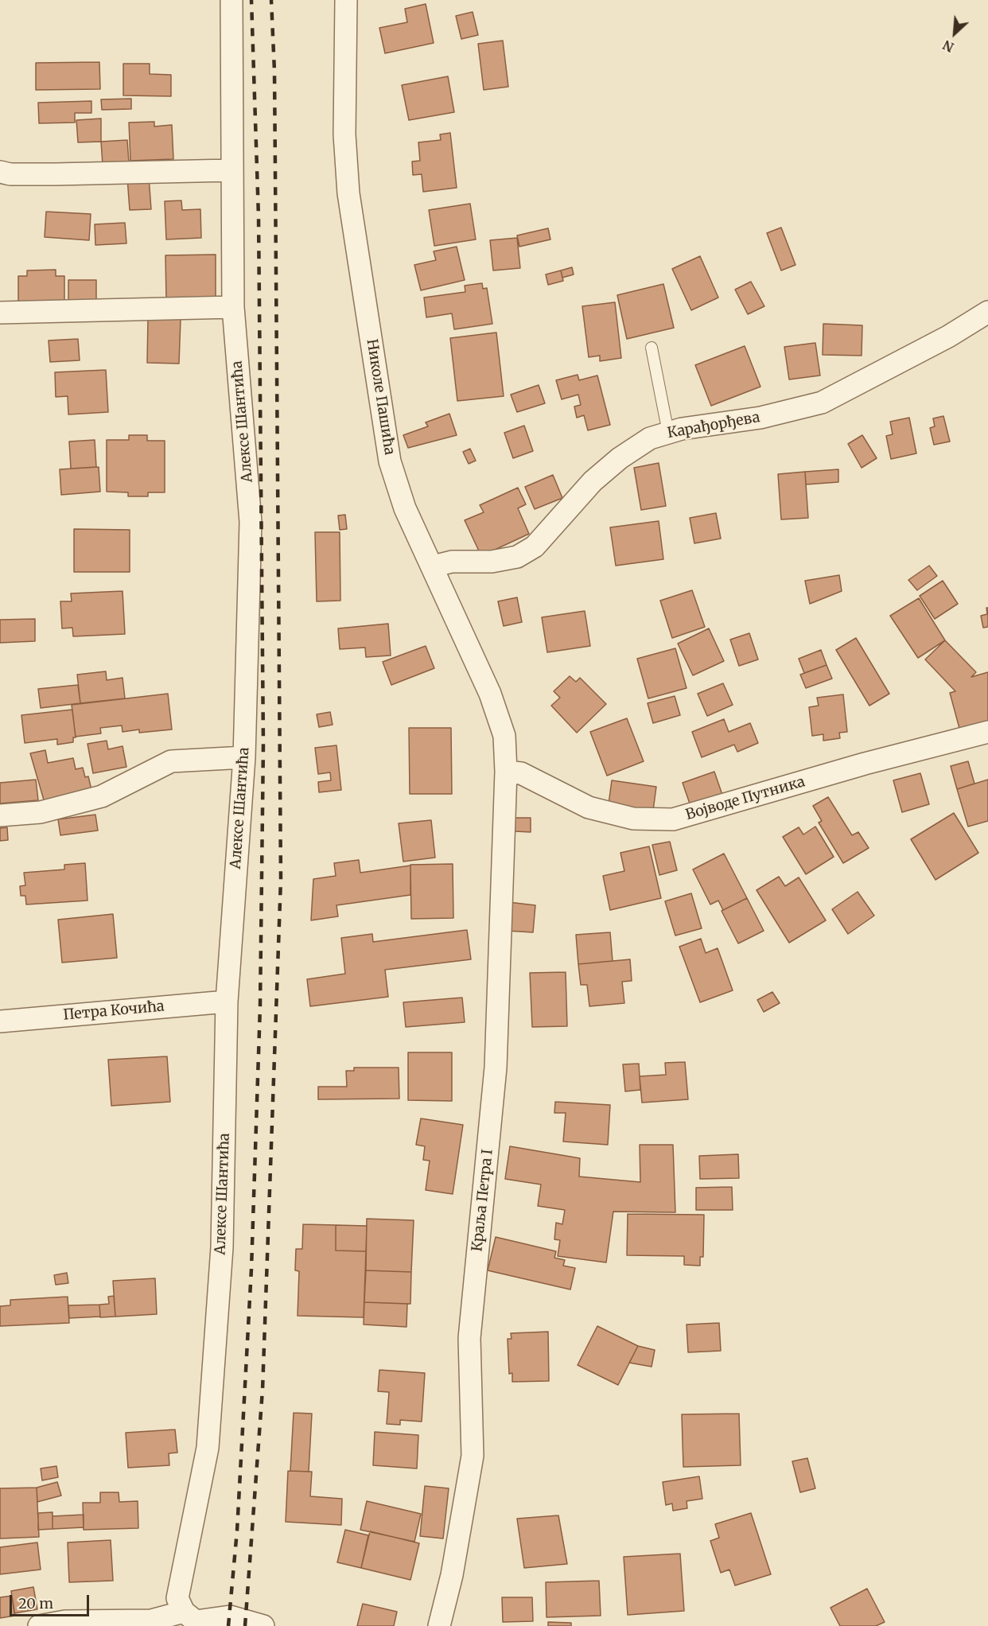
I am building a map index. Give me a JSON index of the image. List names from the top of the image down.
{
  "streets": {
    "street": [
      "Николе Пашића",
      "Алексе Шантића",
      "Карађорђева",
      "Војводе Путника",
      "Петра Кочића",
      "Краља Петра I"
    ]
  },
  "crossings": [
    ["Николе Пашића", "Карађорђева"],
    ["Николе Пашића", "Војводе Путника"],
    ["Николе Пашића", "Краља Петра I"],
    ["Алексе Шантића", "Петра Кочића"],
    ["Војводе Путника", "Краља Петра I"]
  ],
  "scale_bar": "20 m",
  "north": "bottom left"
}
